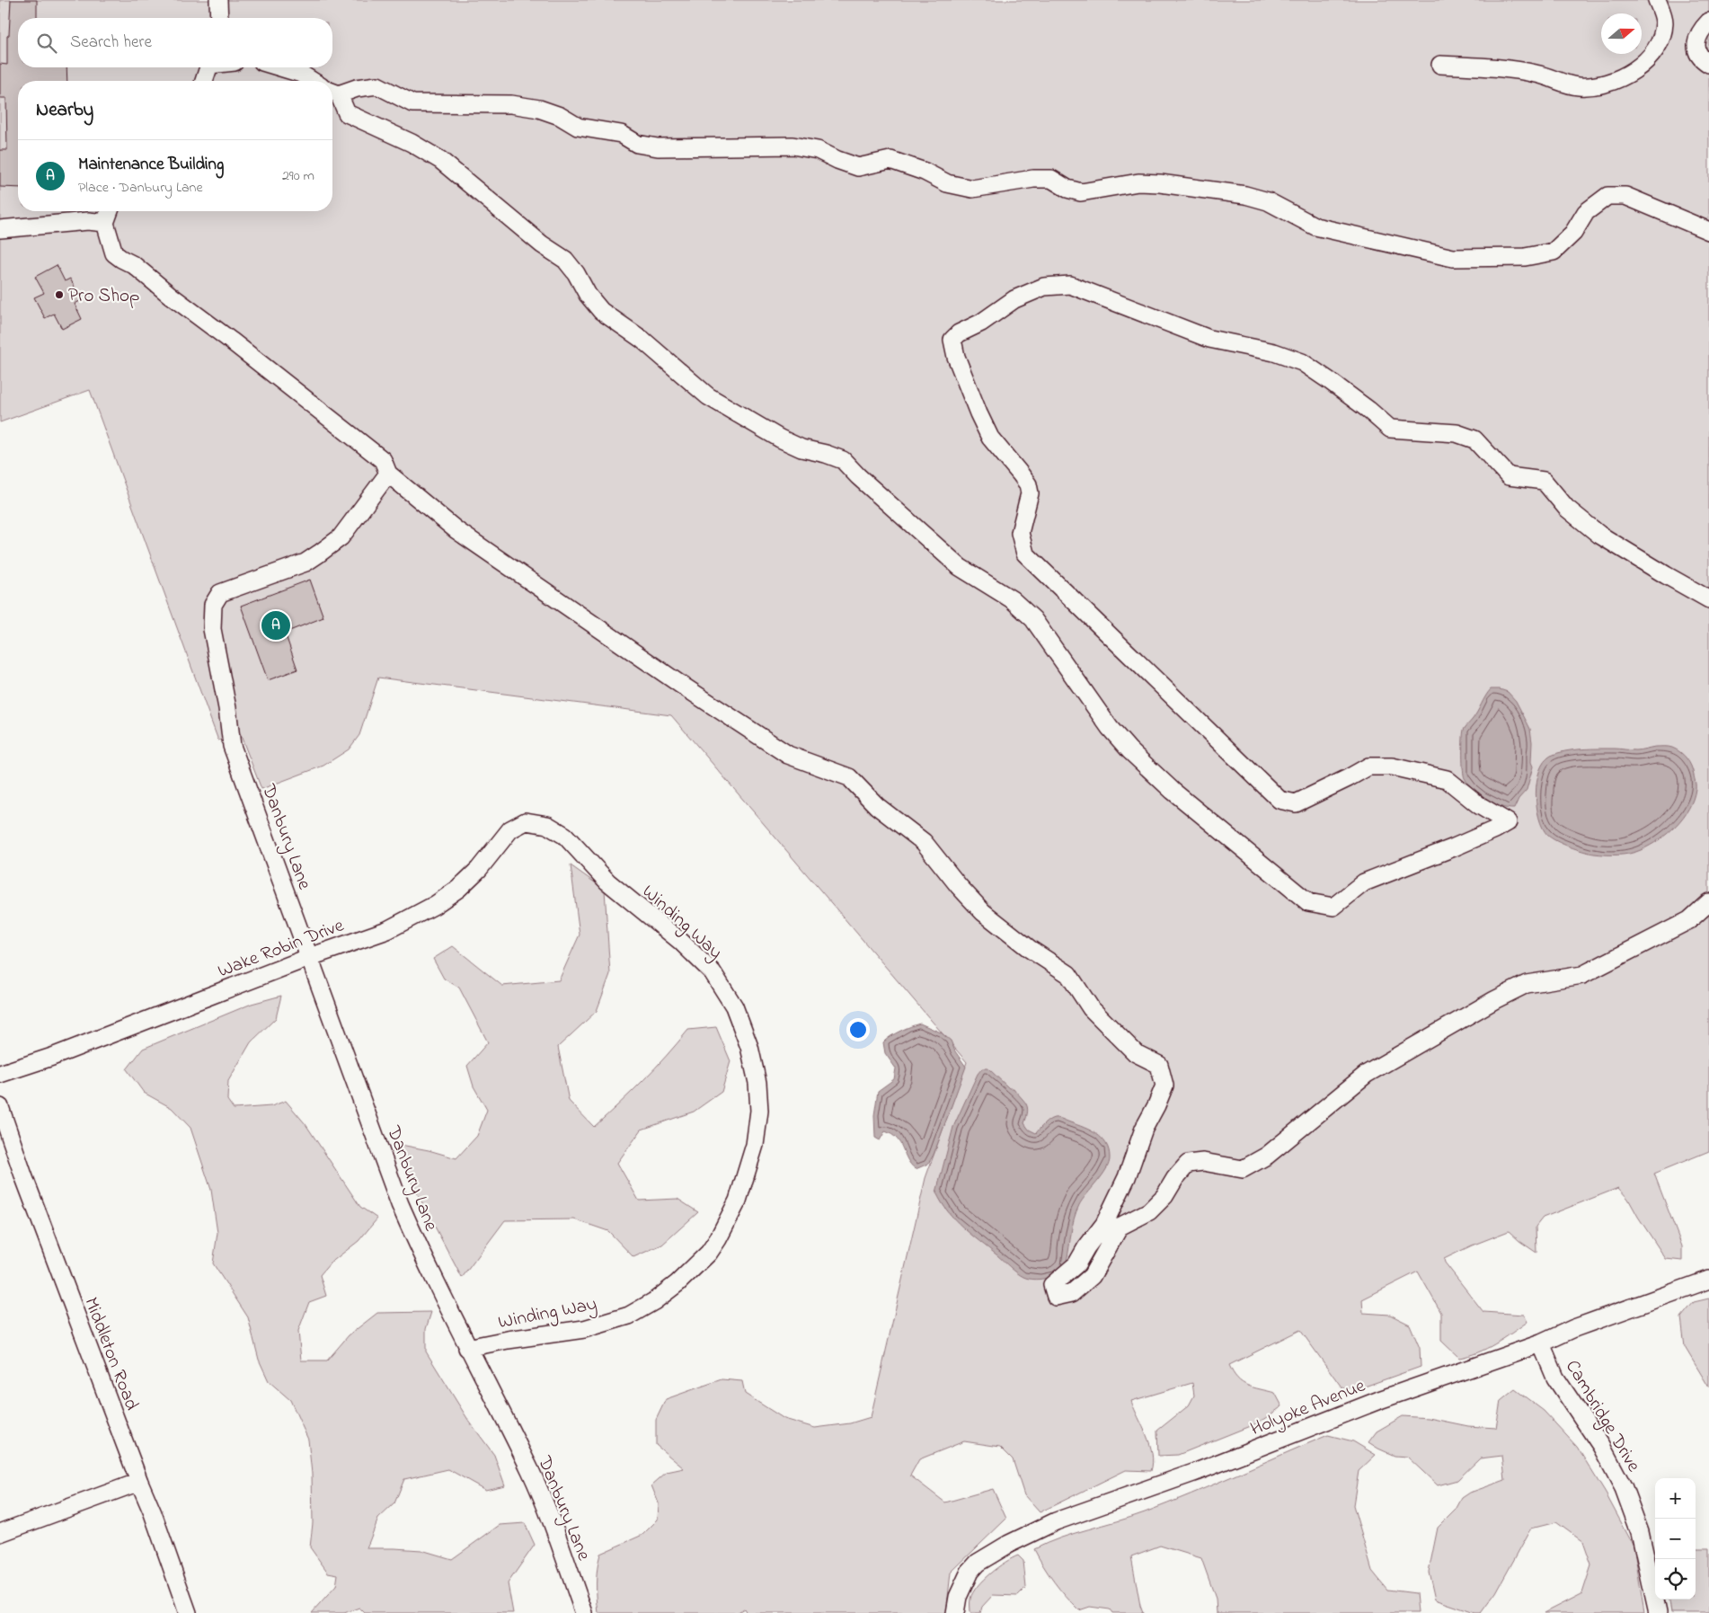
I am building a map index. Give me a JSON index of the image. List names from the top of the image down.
{
  "streets": {
    "street": [
      "Danbury Lane",
      "Winding Way",
      "Wake Robin Drive",
      "Middleton Road",
      "Holyoke Avenue",
      "Cambridge Drive"
    ]
  },
  "crossings": [
    ["Danbury Lane", "Winding Way"],
    ["Danbury Lane", "Wake Robin Drive"],
    ["Winding Way", "Wake Robin Drive"],
    ["Holyoke Avenue", "Cambridge Drive"]
  ],
  "places": ["Pro Shop"],
  "north": "right",
  "page": {
    "search": "Search here",
    "heading": "Nearby",
    "list": [
      {
        "mark": "A",
        "name": "Maintenance Building",
        "note": "Place · Danbury Lane",
        "value": "290 m"
      }
    ],
    "pins": "A",
    "map_buttons": ["+", "−"]
  }
}
